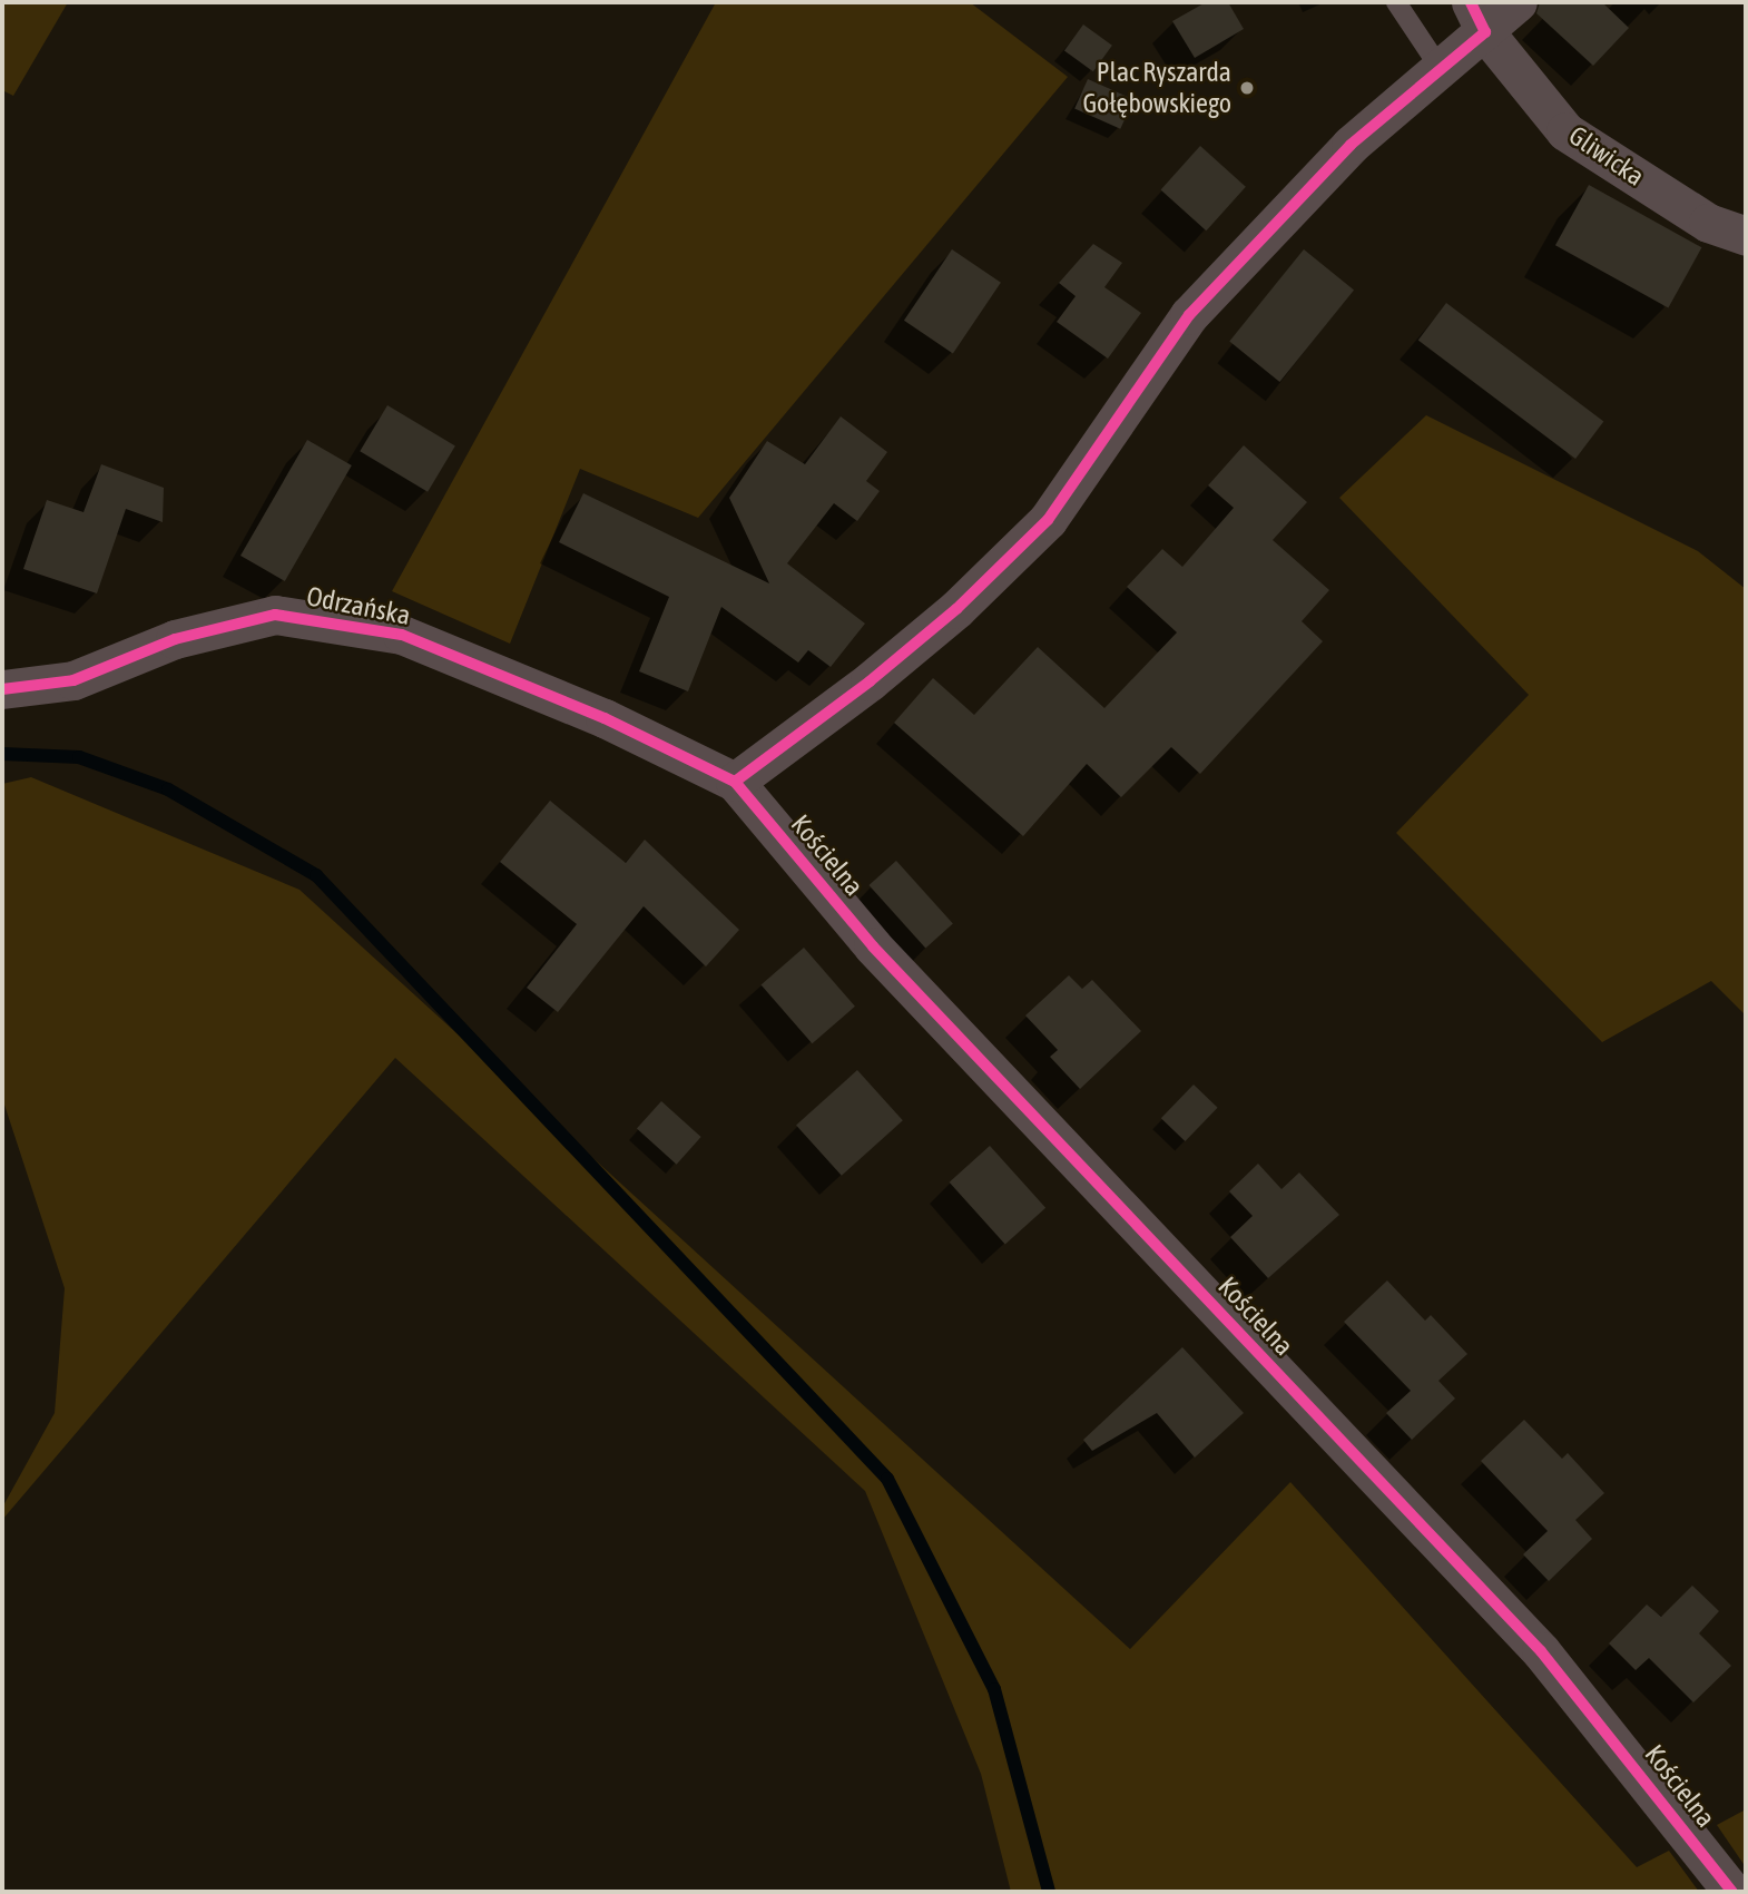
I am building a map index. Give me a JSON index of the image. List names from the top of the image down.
{
  "streets": {
    "street": ["Gliwicka", "Odrzańska", "Kościelna"]
  },
  "crossings": [
    ["Odrzańska", "Kościelna"]
  ],
  "places": ["Plac Ryszarda Gołębowskiego"]
}
